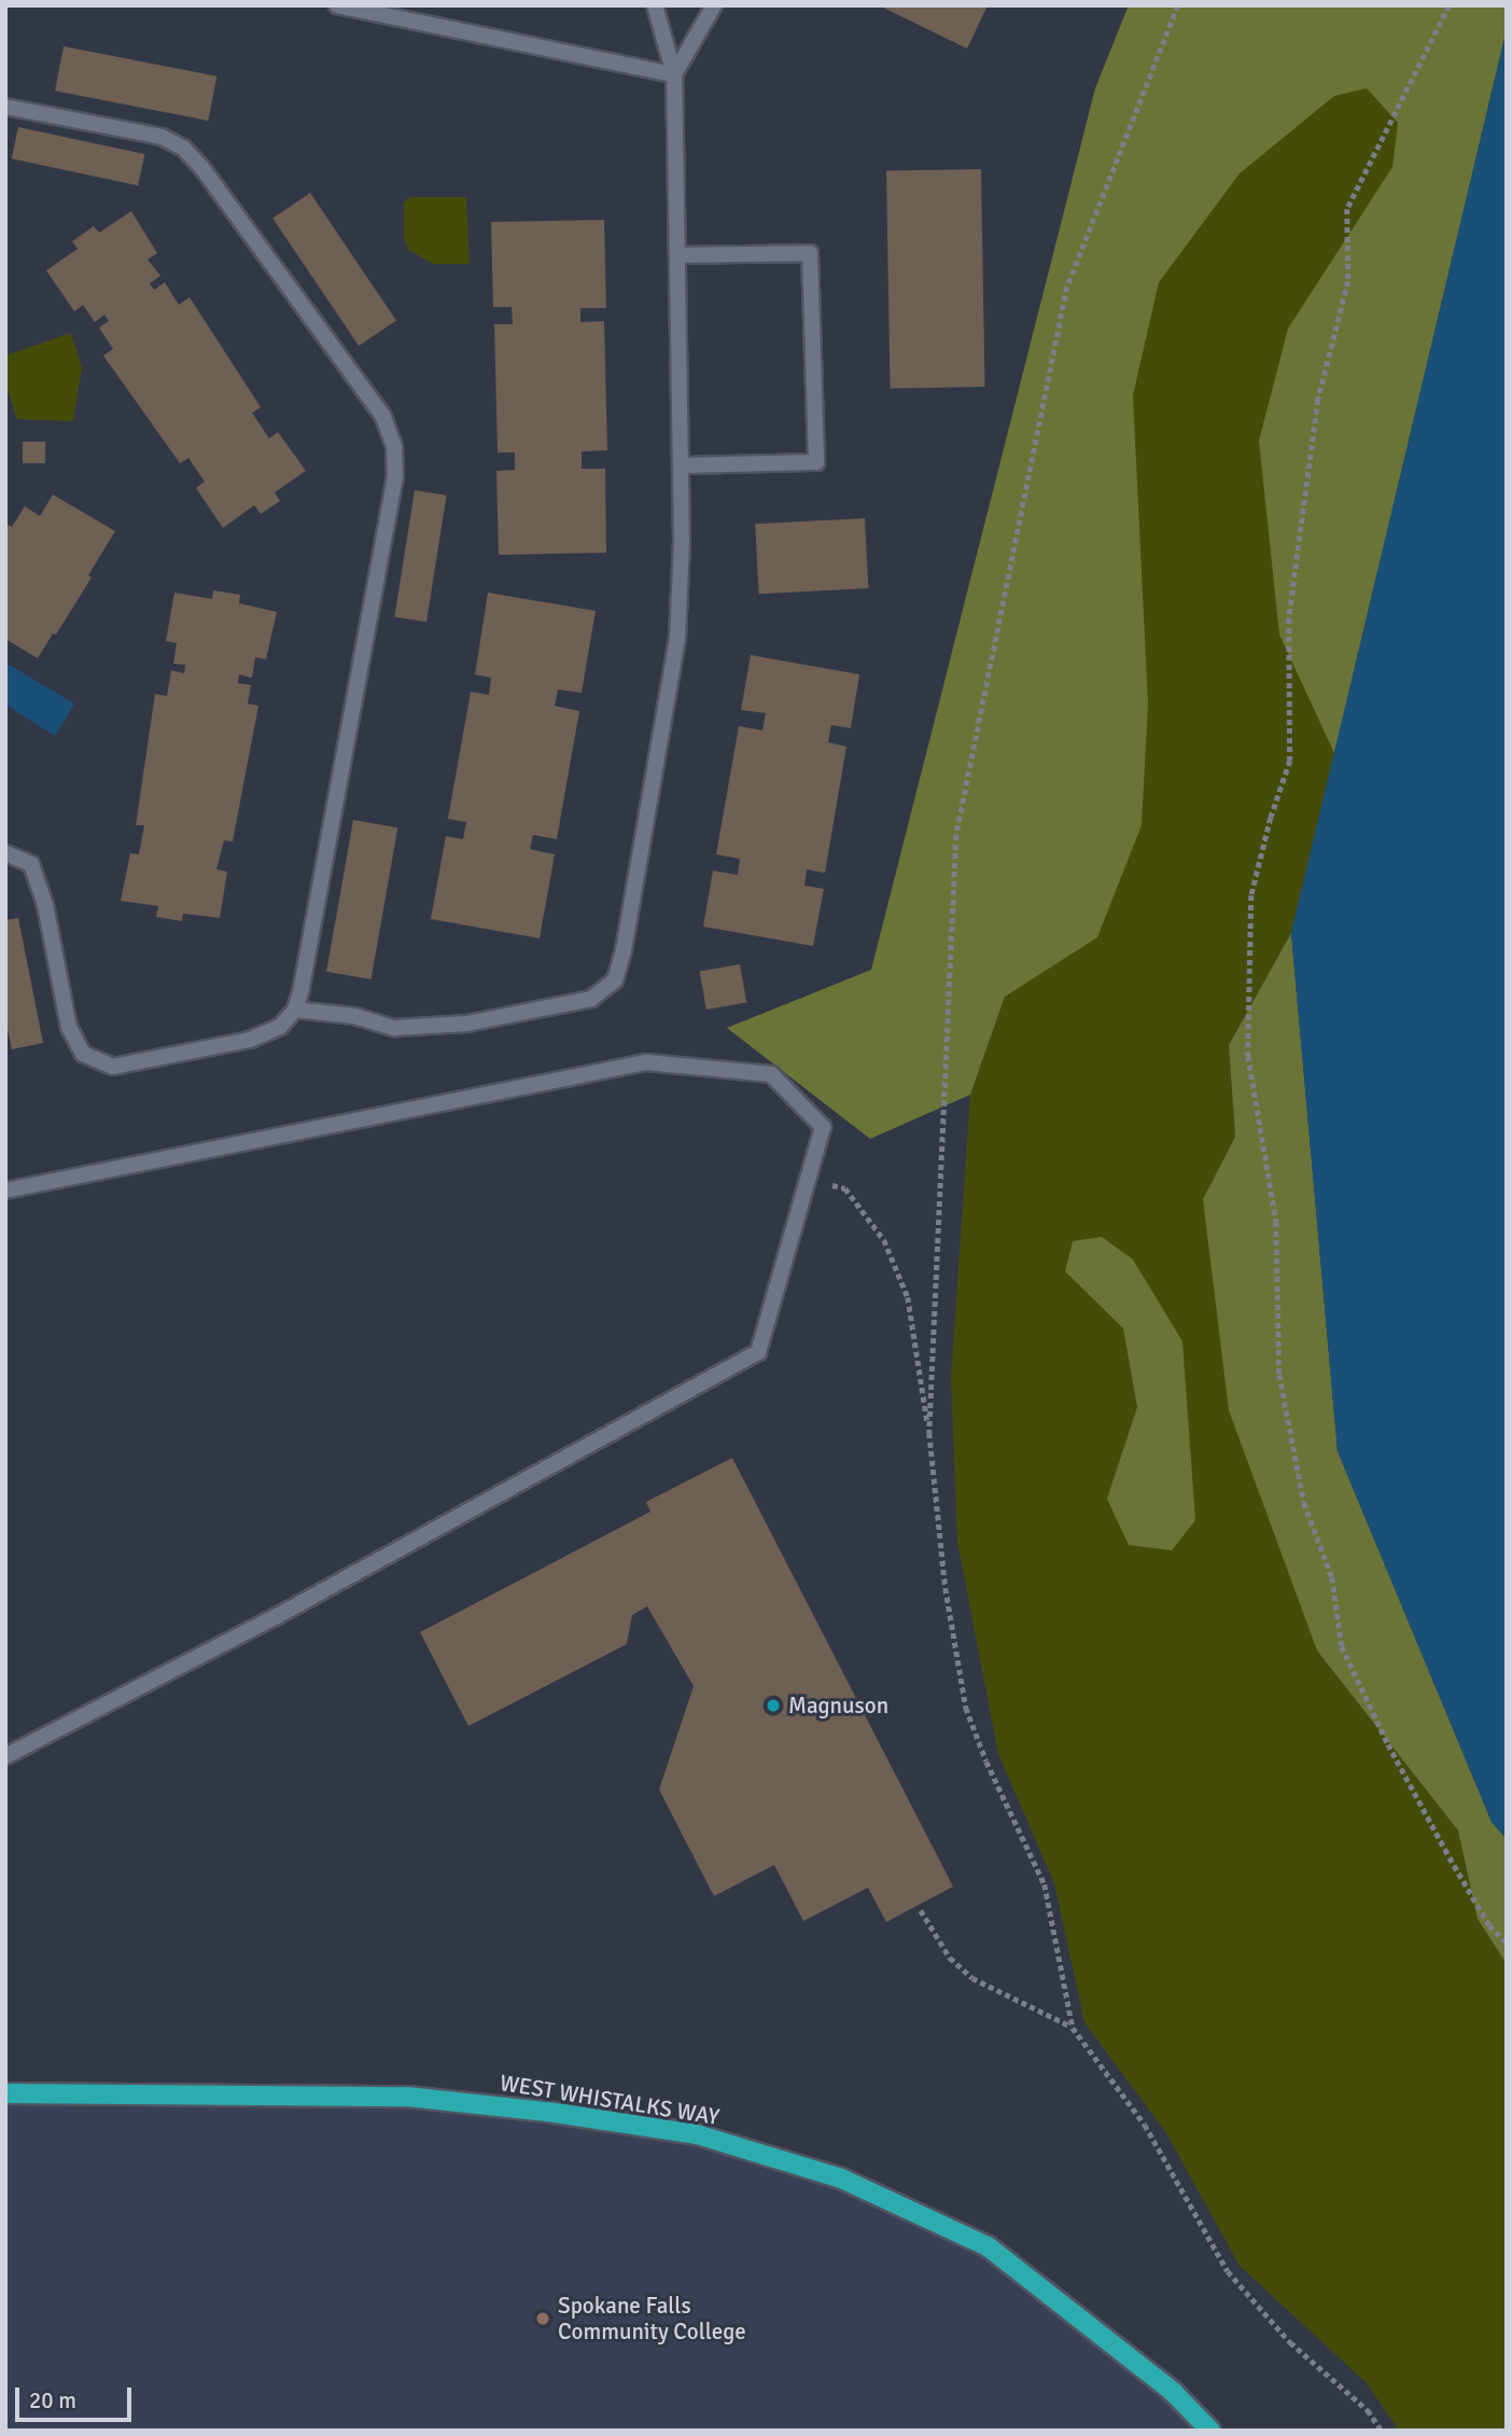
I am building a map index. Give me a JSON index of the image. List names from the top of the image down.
{
  "streets": {
    "main road": ["WEST WHISTALKS WAY"]
  },
  "places": ["Magnuson", "Spokane Falls Community College"],
  "scale_bar": "20 m"
}
